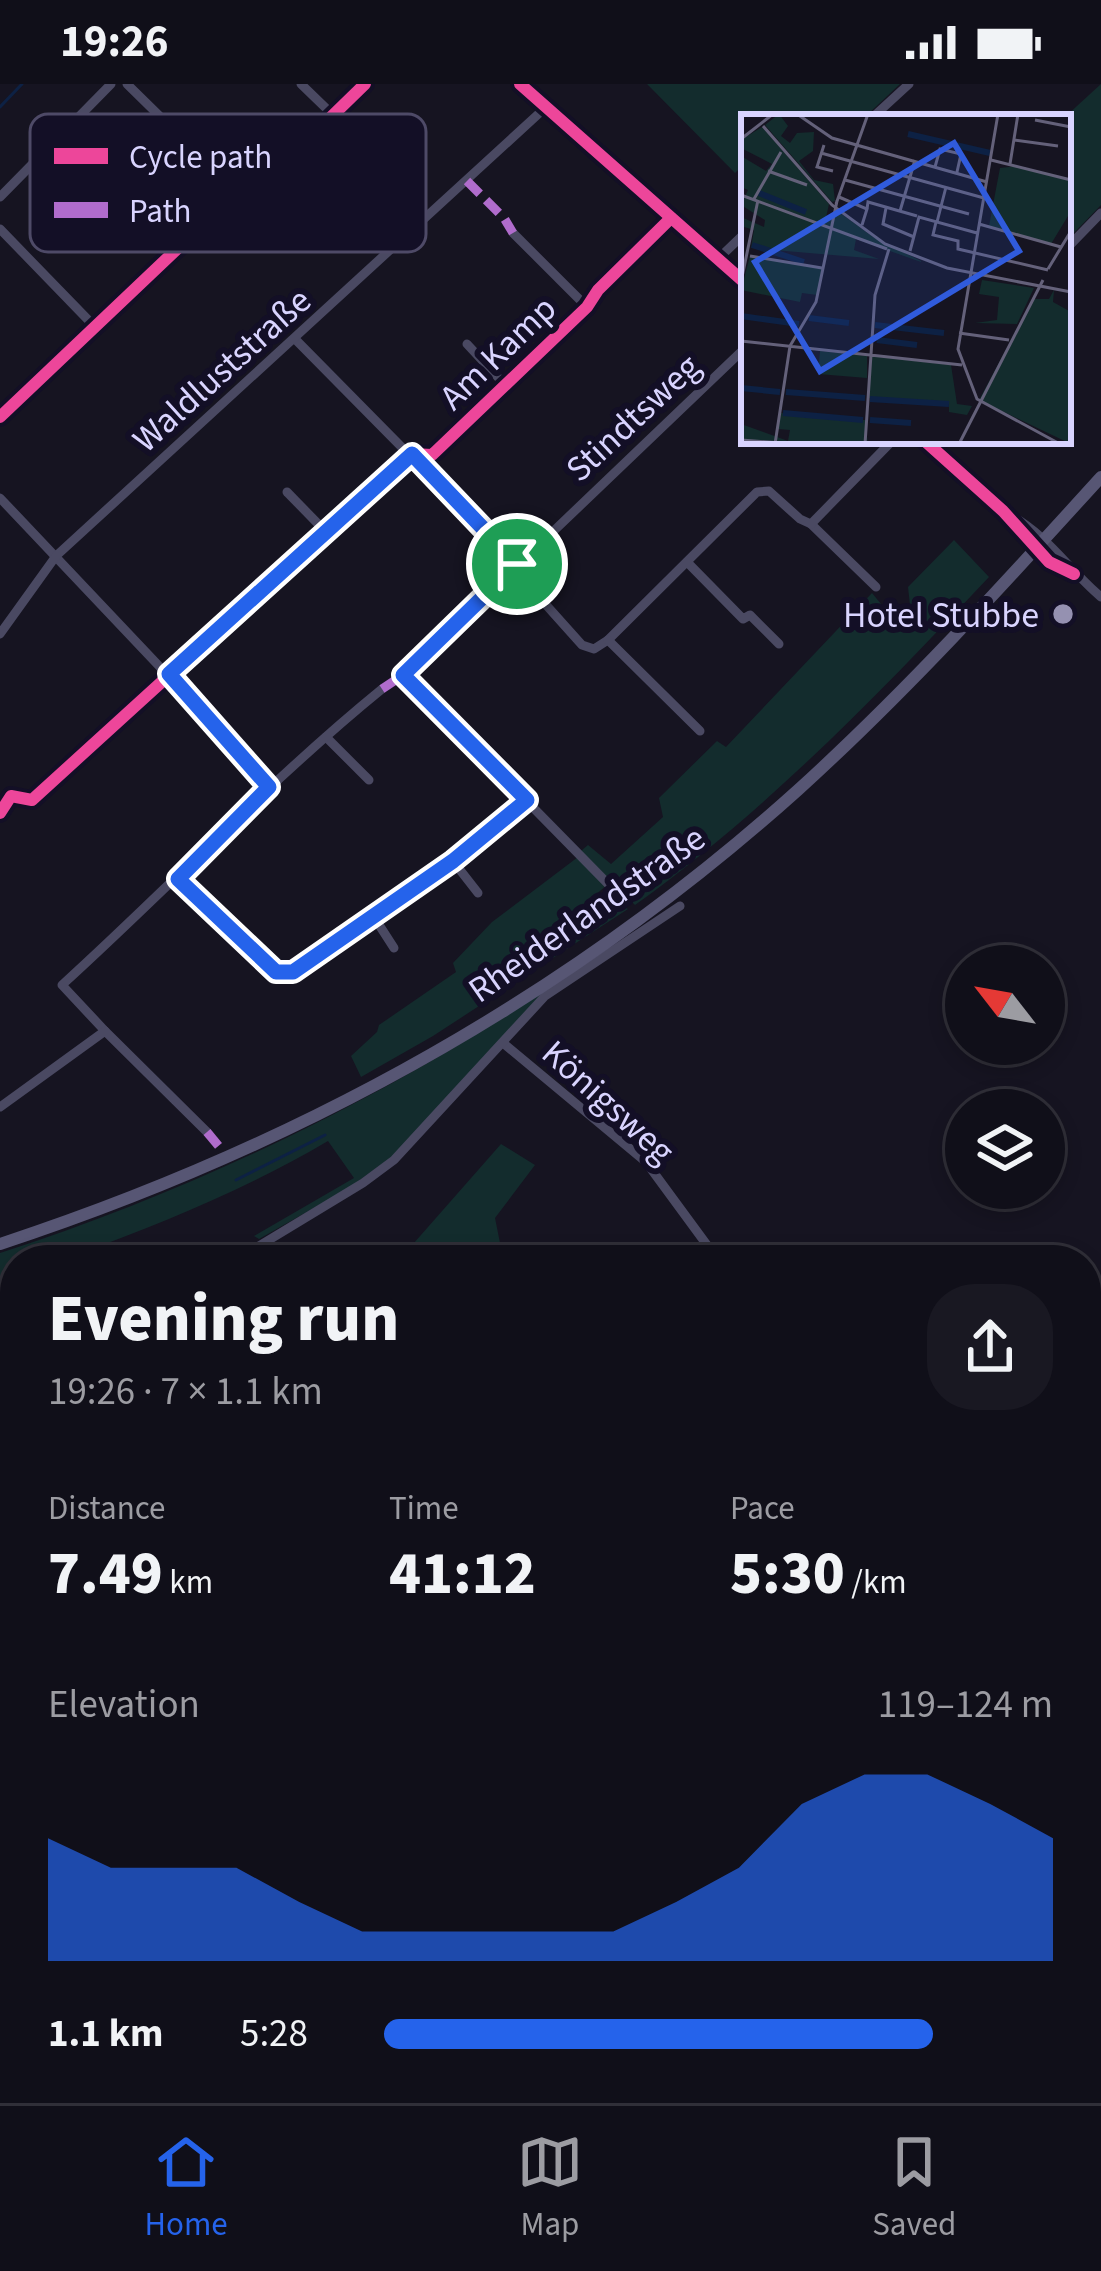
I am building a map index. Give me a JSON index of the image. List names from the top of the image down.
{
  "streets": {
    "main road": ["Rheiderlandstraße"],
    "street": [
      "Am Kamp",
      "Waldluststraße",
      "Stindtsweg",
      "Königsweg"
    ]
  },
  "places": ["Hotel Stubbe"],
  "legend": ["Cycle path", "Path"],
  "north": "top left",
  "page": {
    "status": "19:26",
    "heading": ["Evening run", "19:26 · 7 × 1.1 km"],
    "stats": [
      ["Distance", "7.49 km"],
      ["Time", "41:12"],
      ["Pace", "5:30 /km"]
    ],
    "chart": ["Elevation", "119–124 m"],
    "list": [
      {
        "name": "1.1 km",
        "note": "5:28"
      }
    ],
    "tabs": ["Home", "Map", "Saved"]
  }
}
